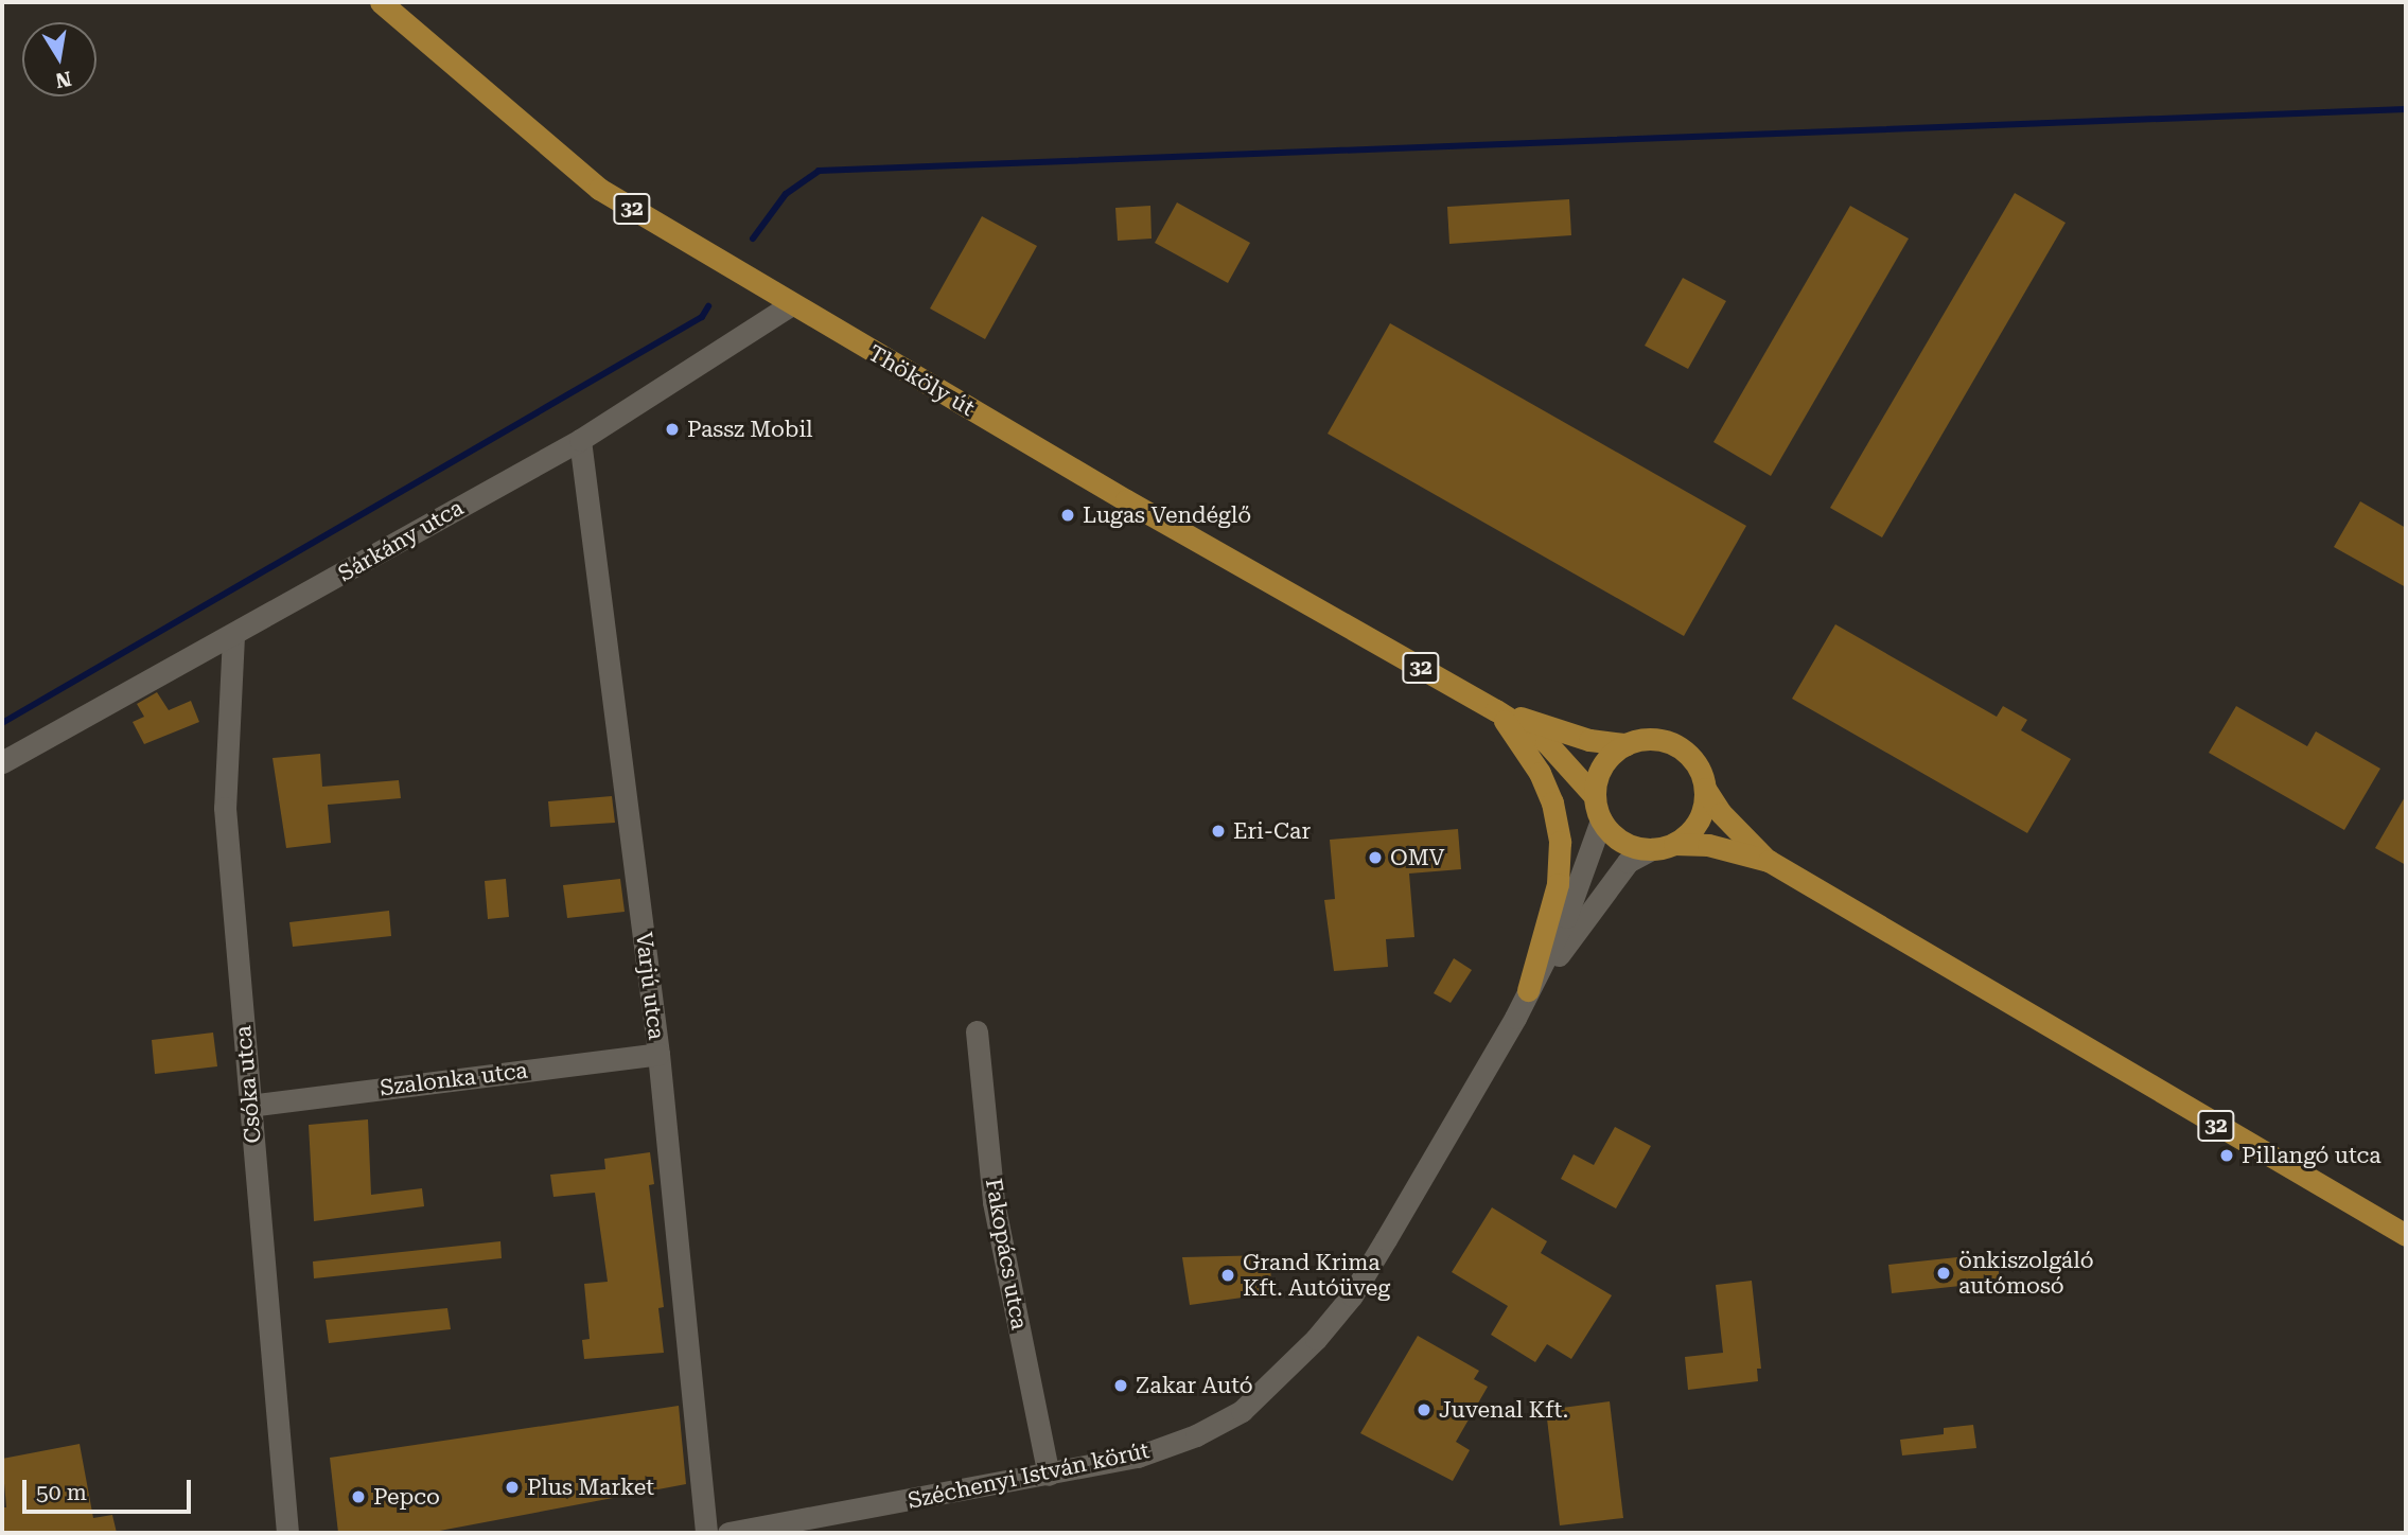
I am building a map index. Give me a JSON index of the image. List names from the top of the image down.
{
  "streets": {
    "main road": ["32", "Thököly út"],
    "street": [
      "Sárkány utca",
      "Varjú utca",
      "Szalonka utca",
      "Csóka utca",
      "Fakopács utca",
      "Széchenyi István körút"
    ]
  },
  "crossings": [
    ["32", "Thököly út"],
    ["32", "Széchenyi István körút"],
    ["Thököly út", "Sárkány utca"],
    ["Thököly út", "Széchenyi István körút"],
    ["Sárkány utca", "Varjú utca"],
    ["Sárkány utca", "Csóka utca"],
    ["Varjú utca", "Szalonka utca"],
    ["Szalonka utca", "Csóka utca"],
    ["Fakopács utca", "Széchenyi István körút"]
  ],
  "places": [
    "Passz Mobil",
    "Lugas Vendéglő",
    "Eri-Car",
    "OMV",
    "Pillangó utca",
    "önkiszolgáló autómosó",
    "Grand Krima Kft. Autóüveg",
    "Zakar Autó",
    "Juvenal Kft.",
    "Plus Market",
    "Pepco"
  ],
  "scale_bar": "50 m",
  "north": "bottom"
}
